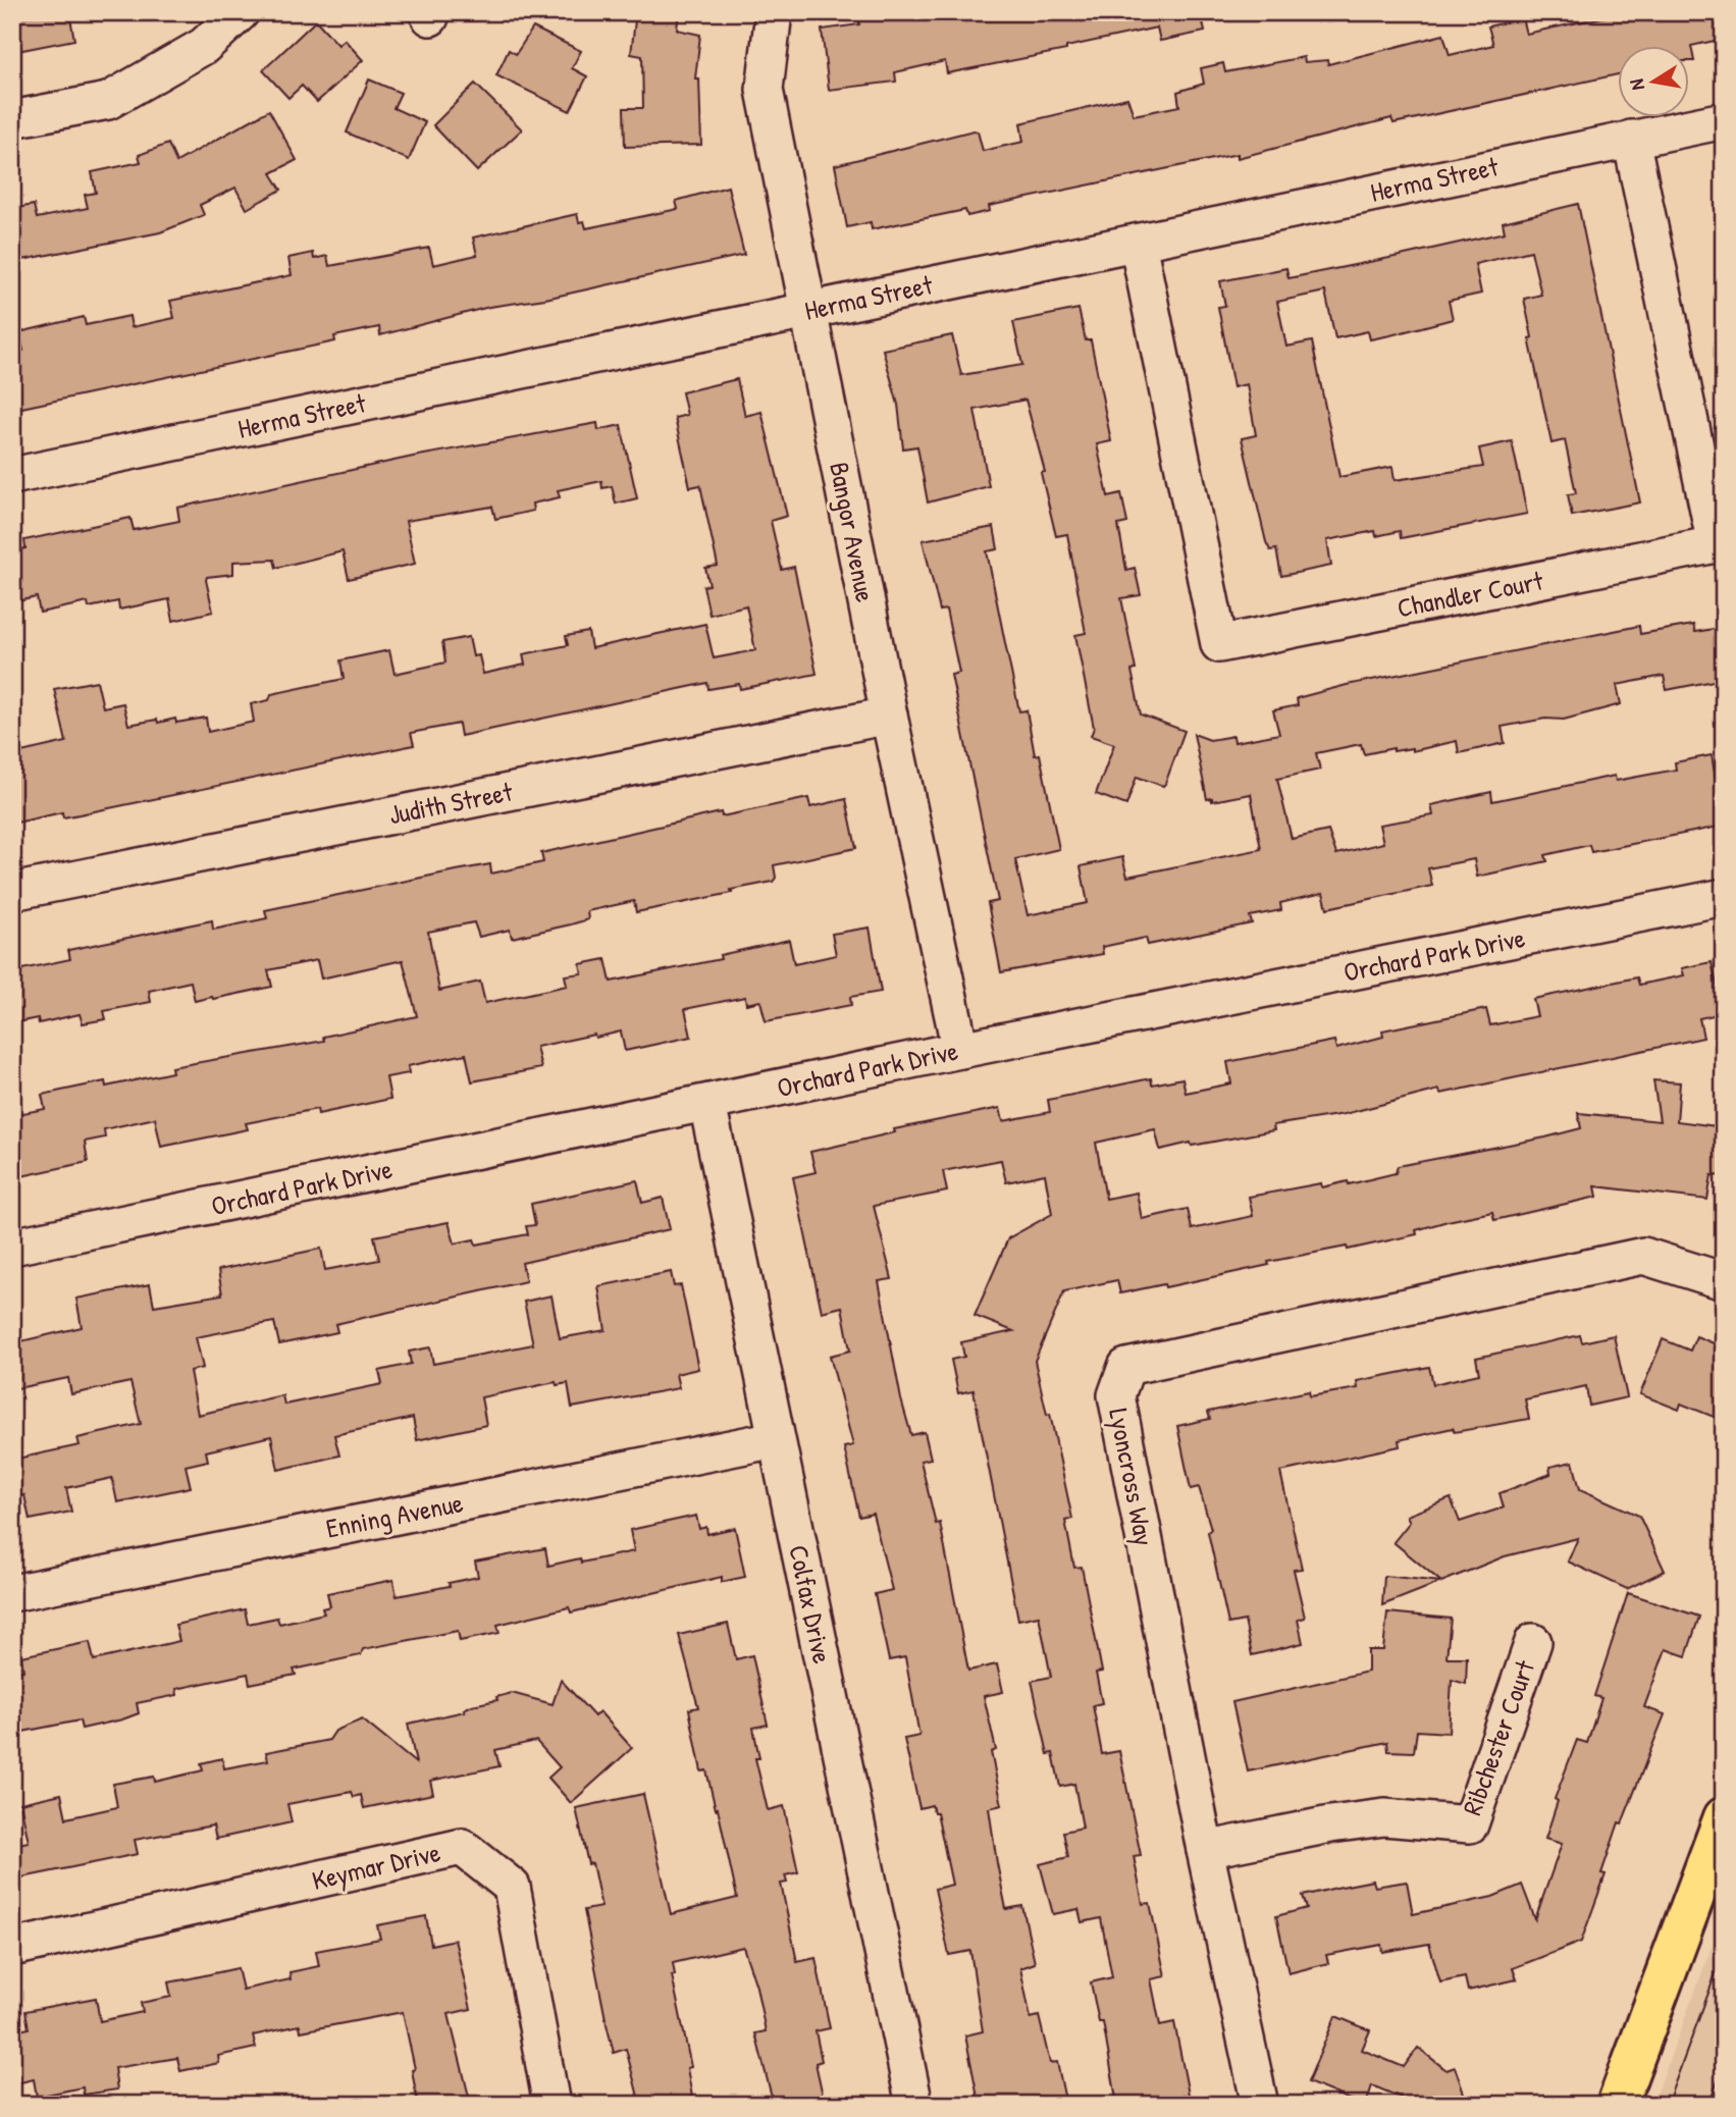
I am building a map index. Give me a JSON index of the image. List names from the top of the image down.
{
  "streets": {
    "street": [
      "Herma Street",
      "Bangor Avenue",
      "Chandler Court",
      "Judith Street",
      "Orchard Park Drive",
      "Lyoncross Way",
      "Enning Avenue",
      "Colfax Drive",
      "Ribchester Court",
      "Keymar Drive"
    ]
  },
  "crossings": [
    ["Herma Street", "Bangor Avenue"],
    ["Herma Street", "Chandler Court"],
    ["Bangor Avenue", "Judith Street"],
    ["Bangor Avenue", "Orchard Park Drive"],
    ["Orchard Park Drive", "Colfax Drive"],
    ["Lyoncross Way", "Ribchester Court"],
    ["Enning Avenue", "Colfax Drive"]
  ],
  "north": "left"
}
